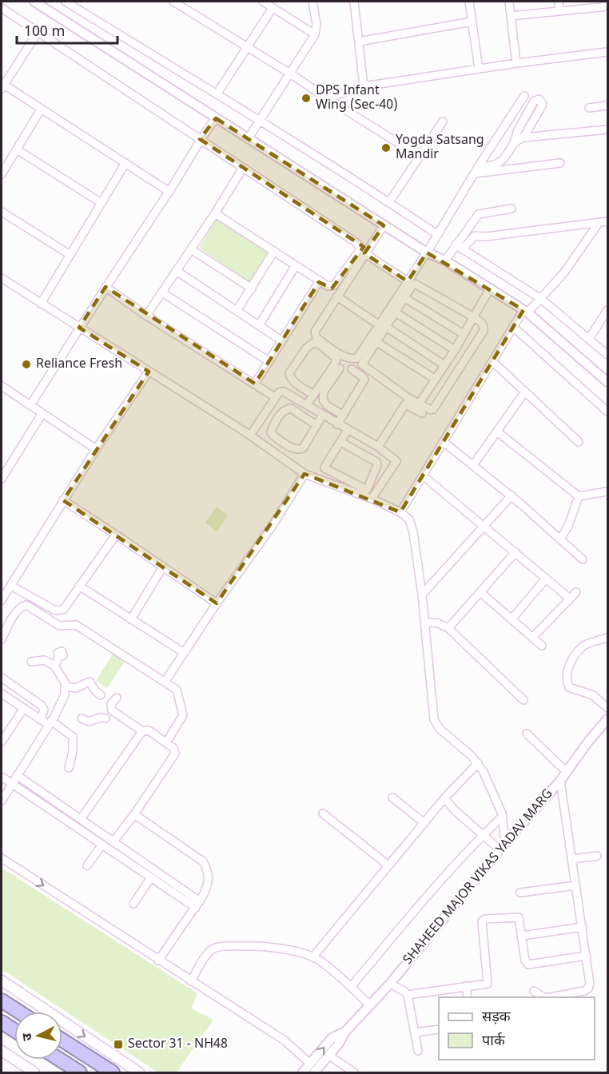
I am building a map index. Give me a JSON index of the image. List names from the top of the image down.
{
  "streets": {
    "street": ["SHAHEED MAJOR VIKAS YADAV MARG"]
  },
  "places": {
    "other": ["DPS Infant Wing (Sec-40)", "Yogda Satsang Mandir", "Reliance Fresh"],
    "transit": ["Sector 31 - NH48"]
  },
  "legend": ["सड़क", "पार्क"],
  "scale_bar": "100 m",
  "north": "left"
}
